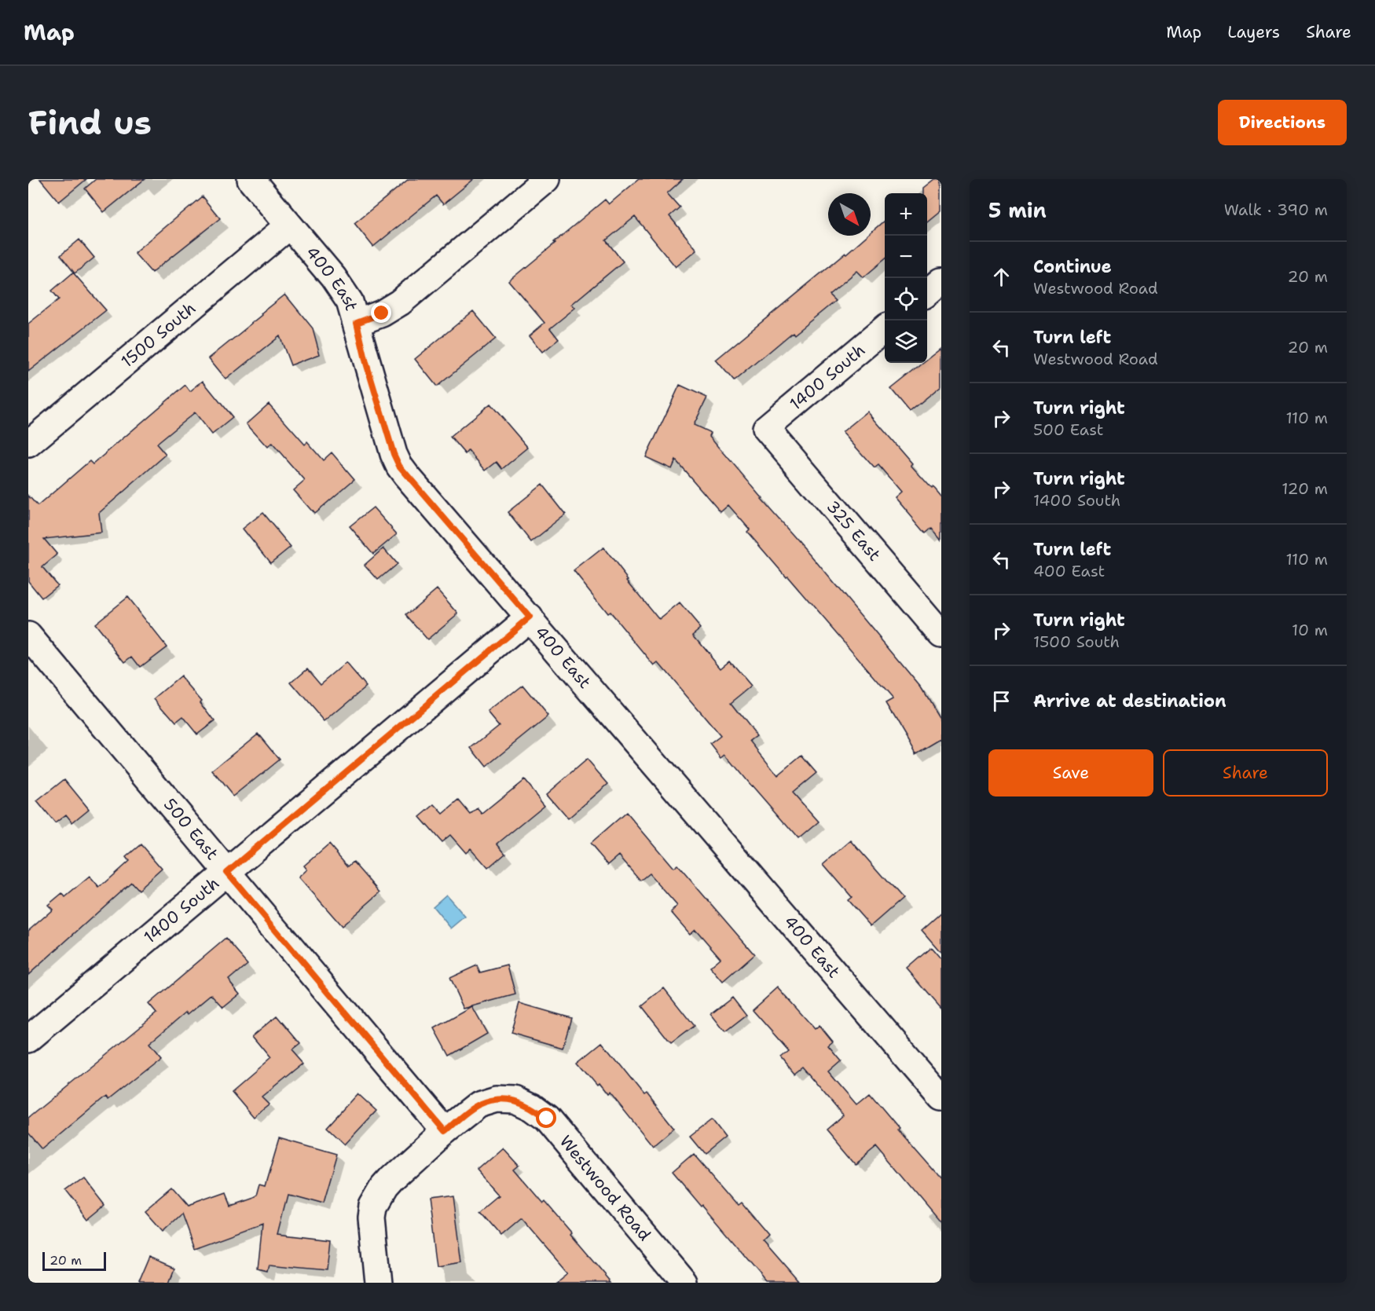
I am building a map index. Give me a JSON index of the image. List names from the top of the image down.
{
  "streets": {
    "street": [
      "400 East",
      "1500 South",
      "1400 South",
      "325 East",
      "500 East",
      "Westwood Road"
    ]
  },
  "crossings": [
    ["400 East", "1500 South"],
    ["400 East", "1400 South"],
    ["1400 South", "325 East"],
    ["1400 South", "500 East"],
    ["500 East", "Westwood Road"]
  ],
  "scale_bar": "20 m",
  "north": "bottom right",
  "page": {
    "header": "Map",
    "nav": ["Map", "Layers", "Share"],
    "buttons": [
      "Directions",
      ["Save", "Share"]
    ],
    "title": "Find us",
    "heading": ["5 min", "Walk · 390 m"],
    "map_buttons": ["+", "−"],
    "list": [
      ["Continue", "Westwood Road", "20 m"],
      ["Turn left", "Westwood Road", "20 m"],
      ["Turn right", "500 East", "110 m"],
      ["Turn right", "1400 South", "120 m"],
      ["Turn left", "400 East", "110 m"],
      ["Turn right", "1500 South", "10 m"],
      "Arrive at destination"
    ],
    "scale": "20 m"
  }
}
